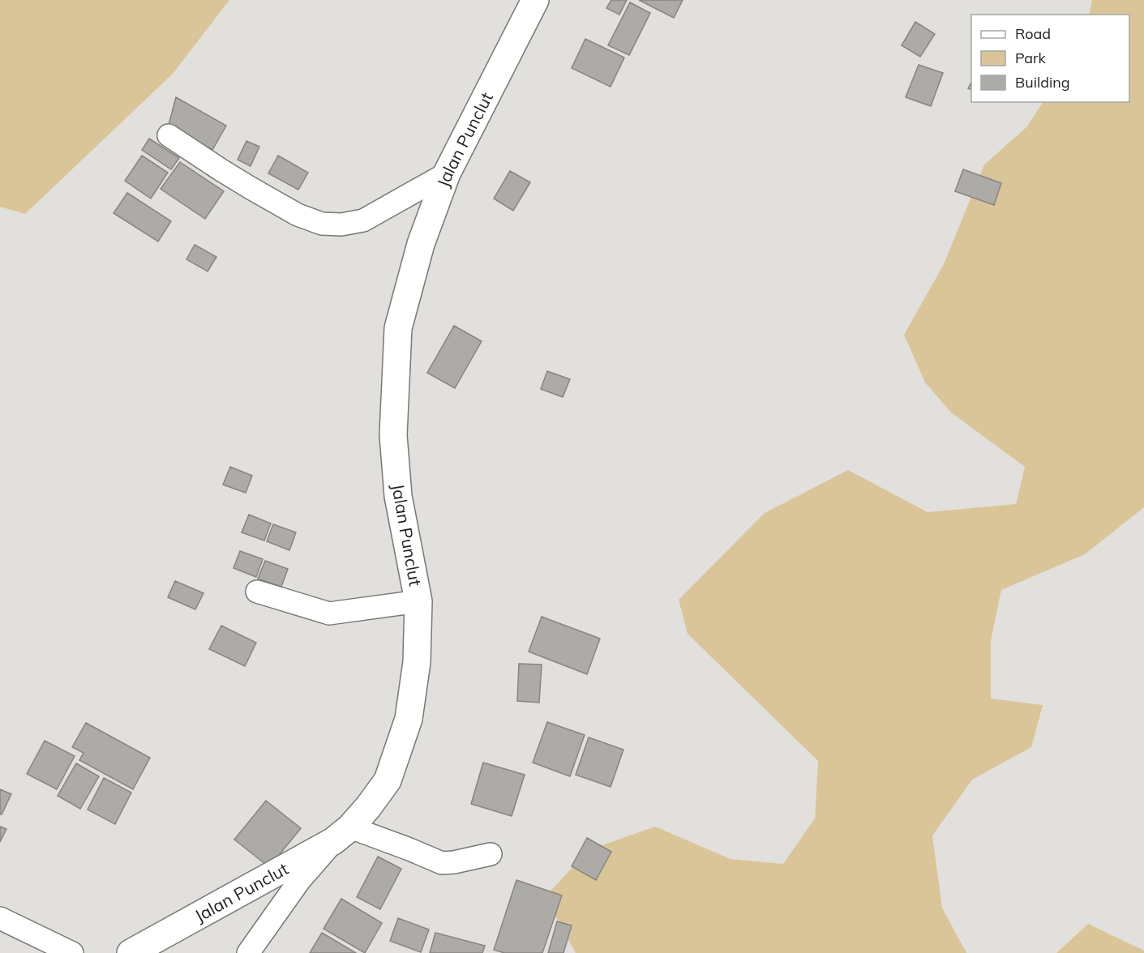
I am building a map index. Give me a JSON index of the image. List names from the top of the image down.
{
  "streets": {
    "main road": ["Jalan Punclut"]
  },
  "legend": ["Road", "Park", "Building"]
}
